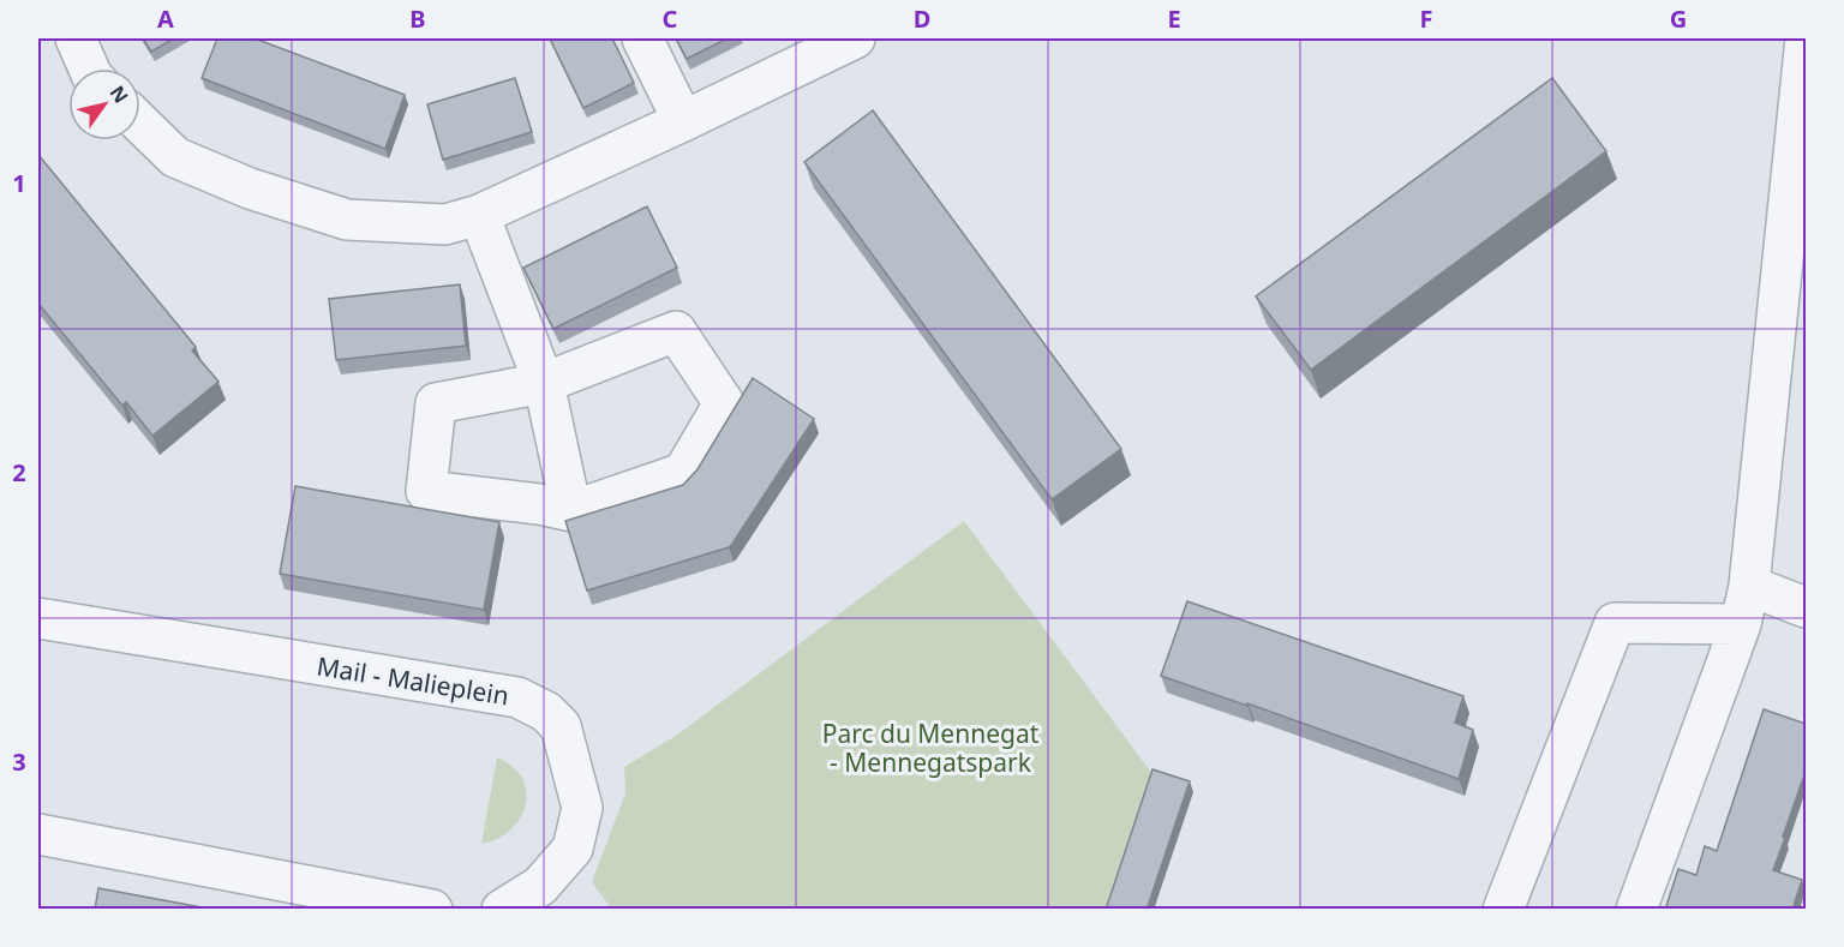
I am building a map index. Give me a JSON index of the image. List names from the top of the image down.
{
  "streets": {
    "street": ["Mail - Malieplein"]
  },
  "parks": ["Parc du Mennegat - Mennegatspark"],
  "north": "top right",
  "grid": {
    "columns": [
      "A",
      "B",
      "C",
      "D",
      "E",
      "F",
      "G"
    ],
    "rows": ["1", "2", "3"]
  }
}
